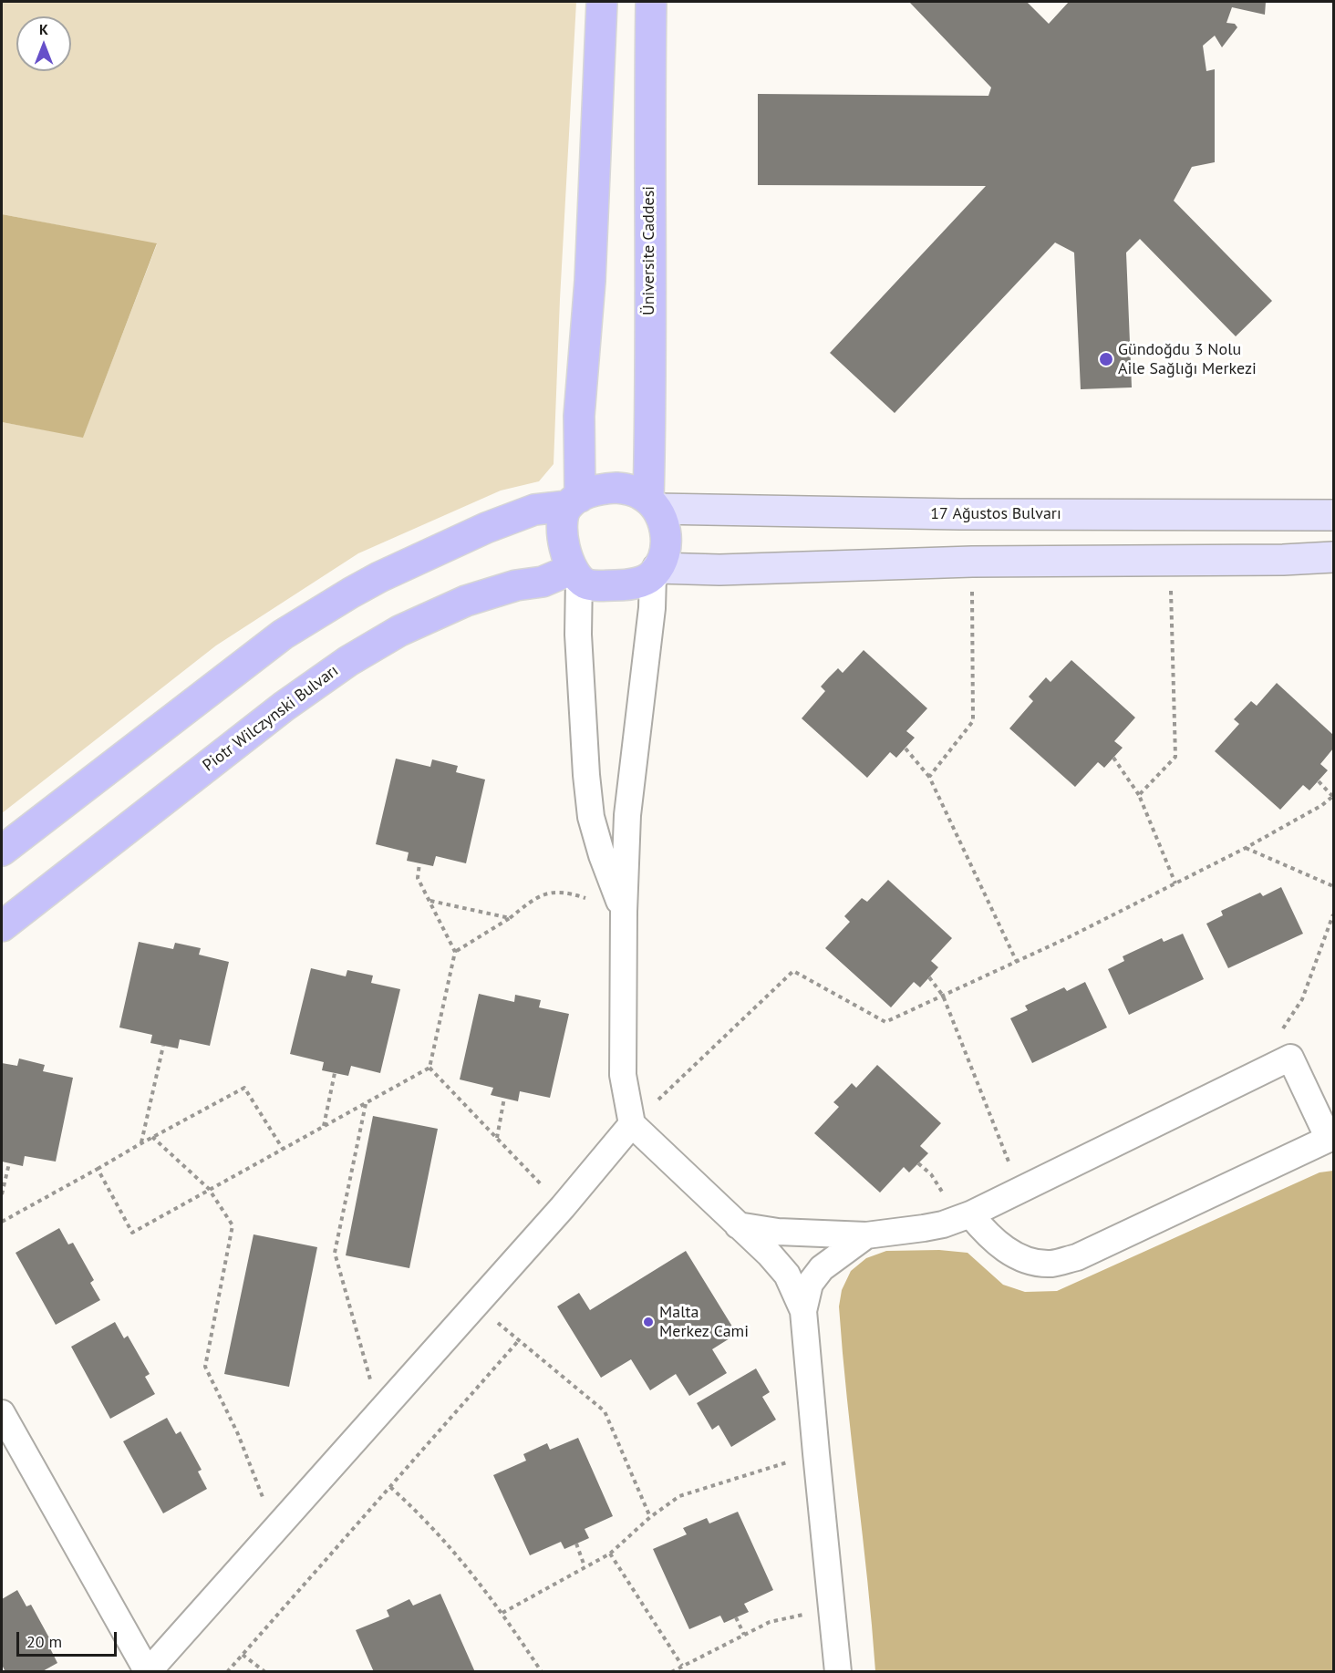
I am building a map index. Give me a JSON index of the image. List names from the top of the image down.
{
  "streets": {
    "main road": ["Üniversite Caddesi", "17 Ağustos Bulvarı", "Piotr Wilczynski Bulvarı"]
  },
  "crossings": [
    ["Üniversite Caddesi", "17 Ağustos Bulvarı"],
    ["Üniversite Caddesi", "Piotr Wilczynski Bulvarı"],
    ["17 Ağustos Bulvarı", "Piotr Wilczynski Bulvarı"]
  ],
  "places": ["Gündoğdu 3 Nolu Aile Sağlığı Merkezi", "Malta Merkez Cami"],
  "scale_bar": "20 m",
  "north": "top"
}
